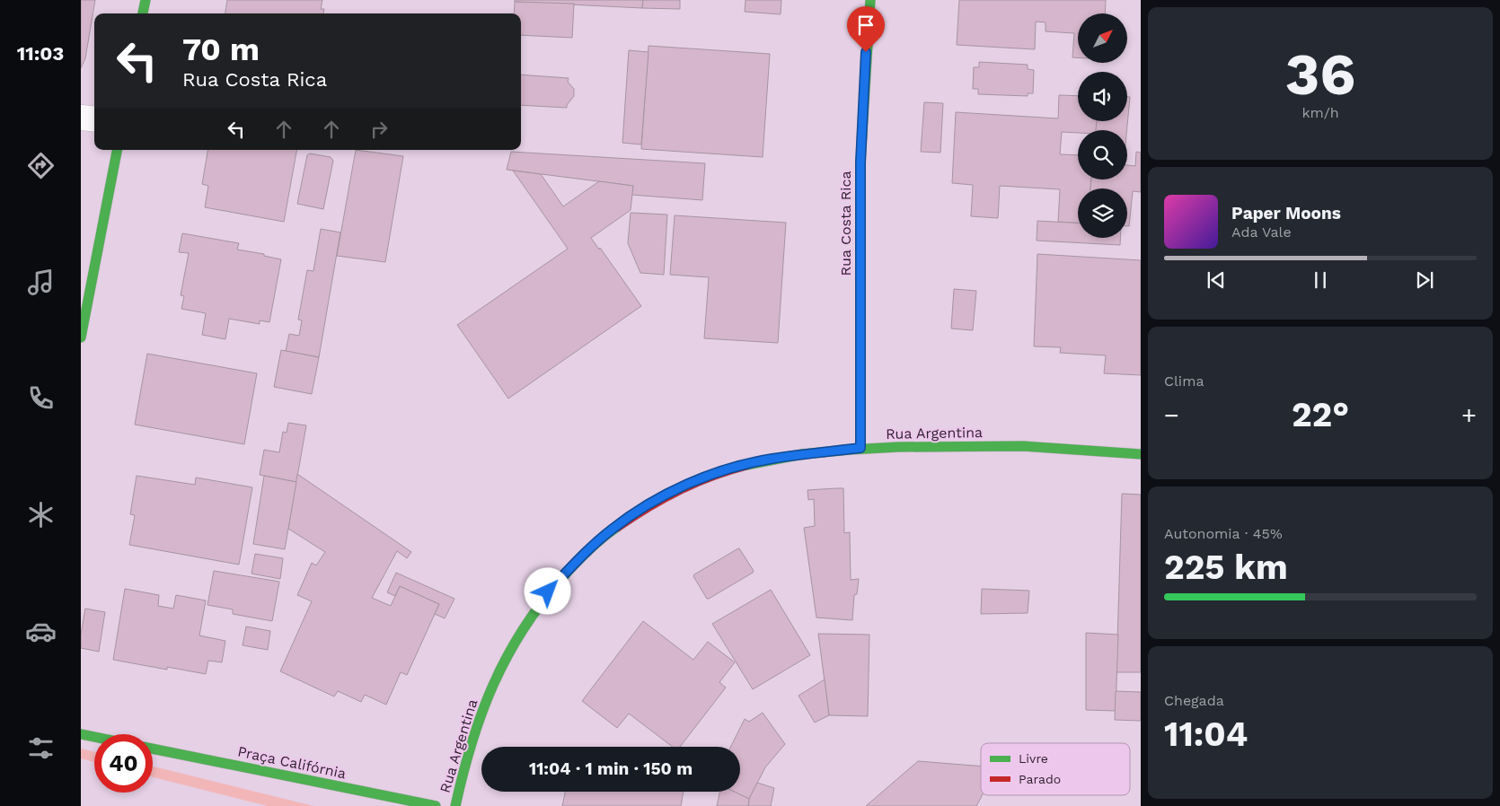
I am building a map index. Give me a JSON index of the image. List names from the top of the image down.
{
  "streets": {
    "street": ["Rua Costa Rica", "Rua Argentina", "Praça Califórnia"]
  },
  "crossings": [
    ["Rua Costa Rica", "Rua Argentina"]
  ],
  "legend": ["Livre", "Parado"],
  "north": "top right",
  "page": {
    "tabs": "11:03",
    "tile": [
      ["36", "km/h"],
      "Clima",
      ["Autonomia · 45%", "225 km"],
      ["Chegada", "11:04"]
    ],
    "turn": ["70 m", "Rua Costa Rica"],
    "song": ["Paper Moons", "Ada Vale"],
    "heat": ["−", "22°", "+"],
    "limit": "40",
    "trip": "11:04 · 1 min · 150 m"
  }
}
